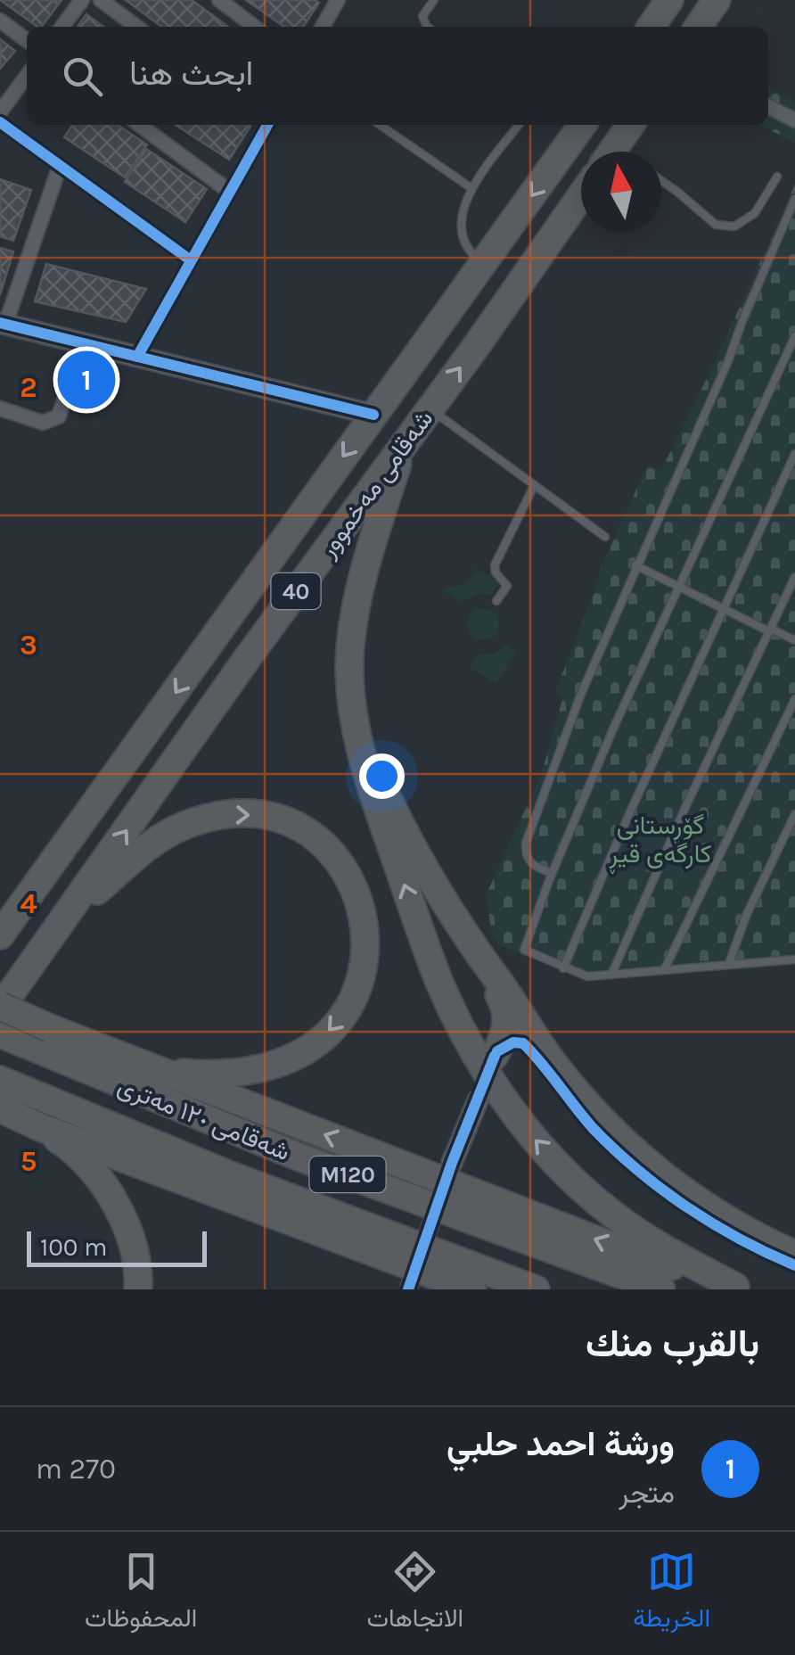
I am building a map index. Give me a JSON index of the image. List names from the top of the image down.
{
  "streets": {
    "highway": [
      "شەقامی مەخموور",
      "40",
      "شەقامی ١٢٠ مەتری",
      "M120"
    ]
  },
  "crossings": [
    ["شەقامی مەخموور", "شەقامی ١٢٠ مەتری"]
  ],
  "parks": ["گۆڕستانی کارگەی قیڕ"],
  "scale_bar": "100 m",
  "north": "top",
  "page": {
    "search": "ابحث هنا",
    "pins": "1",
    "scale": "100 m",
    "heading": "بالقرب منك",
    "list": [
      {
        "mark": "1",
        "name": "ورشة احمد حلبي",
        "note": "متجر",
        "value": "270 m"
      }
    ],
    "nav": ["الخريطة", "الاتجاهات", "المحفوظات"]
  },
  "grid": {
    "rows": [
      "2",
      "3",
      "4",
      "5"
    ]
  }
}
